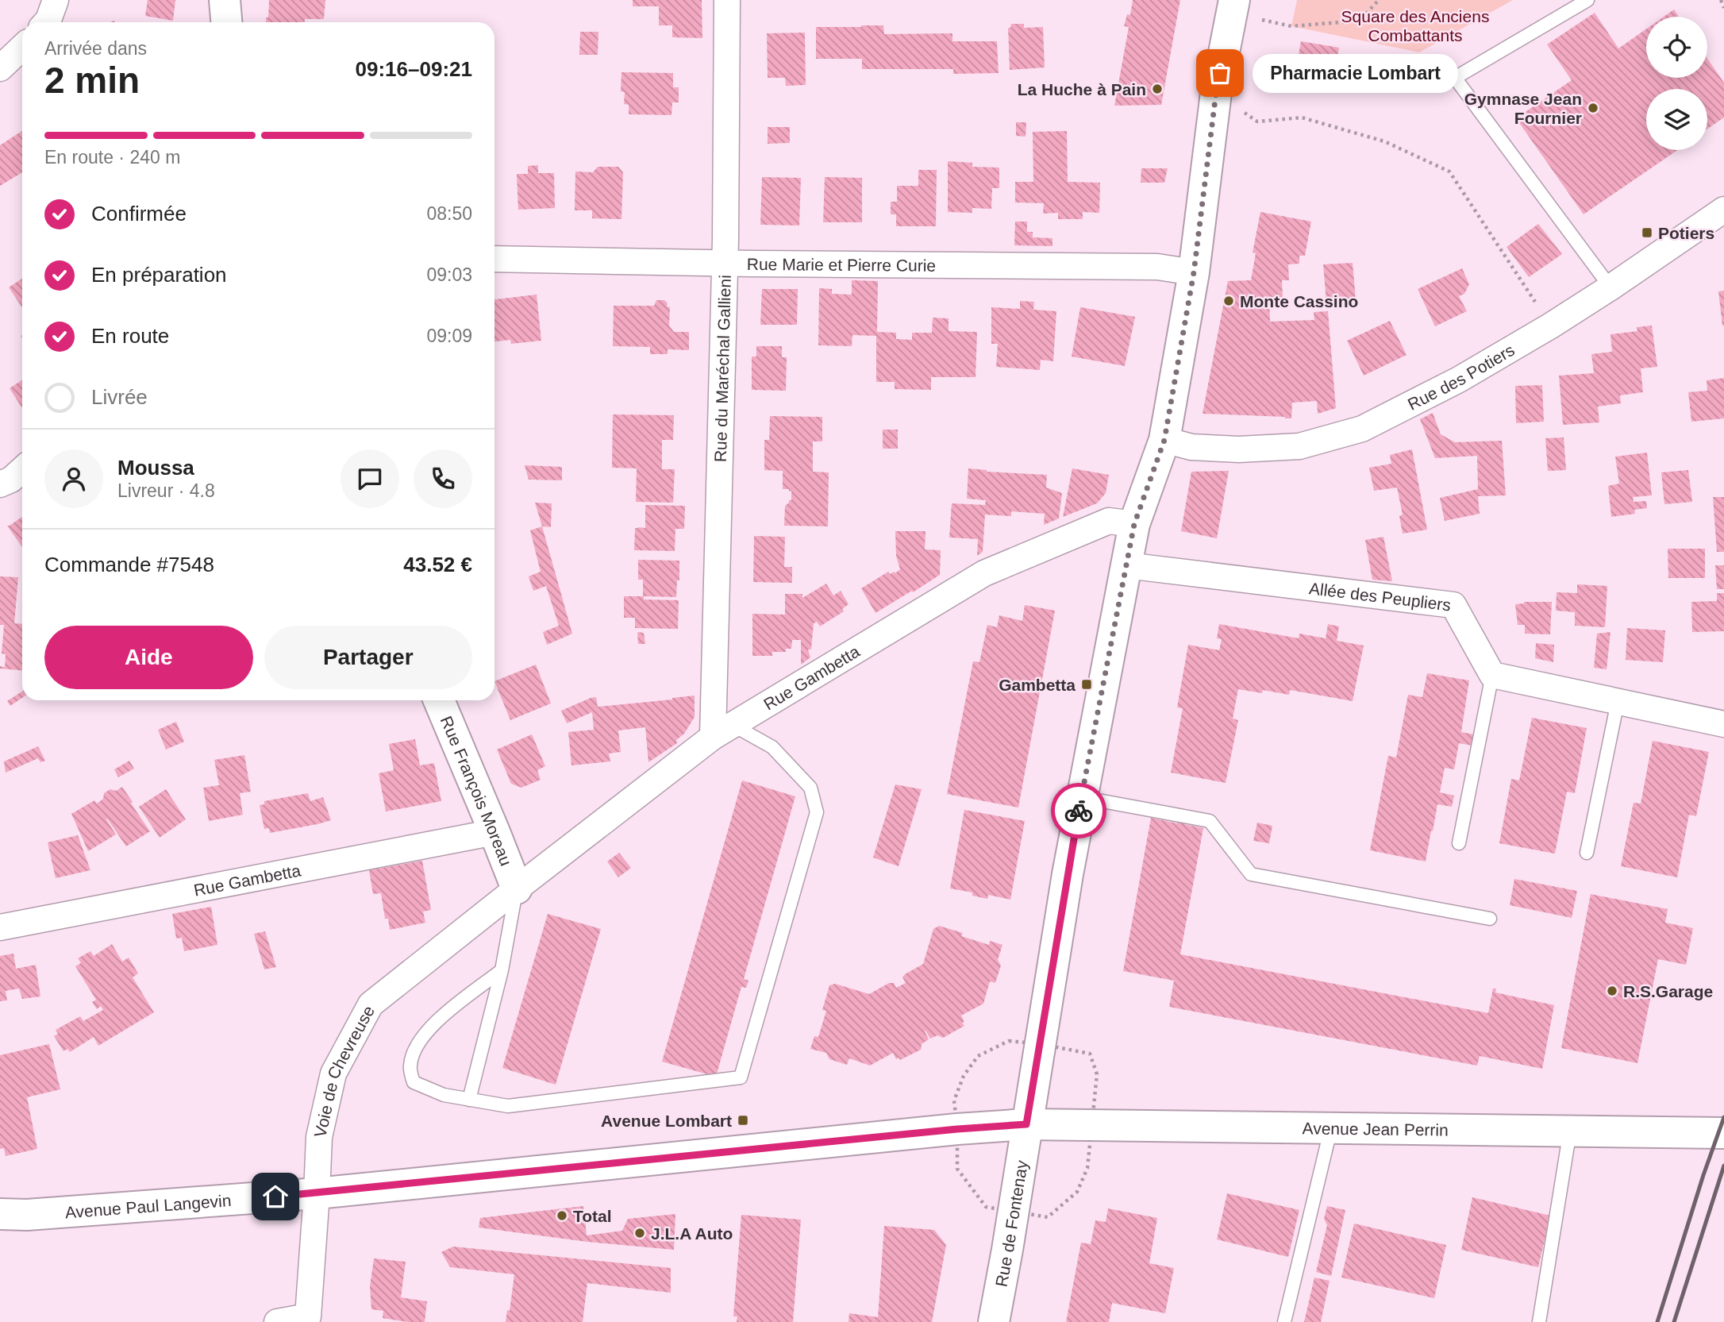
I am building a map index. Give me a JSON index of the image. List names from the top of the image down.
{
  "streets": {
    "main road": [
      "Rue François Moreau",
      "Avenue Jean Perrin",
      "Avenue Paul Langevin",
      "Rue de Fontenay"
    ],
    "street": [
      "Rue Marie et Pierre Curie",
      "Rue du Maréchal Gallieni",
      "Rue des Potiers",
      "Allée des Peupliers",
      "Rue Gambetta",
      "Voie de Chevreuse"
    ]
  },
  "crossings": [
    ["Rue Marie et Pierre Curie", "Rue du Maréchal Gallieni"],
    ["Rue du Maréchal Gallieni", "Rue Gambetta"],
    ["Rue Gambetta", "Rue François Moreau"],
    ["Rue Gambetta", "Voie de Chevreuse"],
    ["Rue François Moreau", "Voie de Chevreuse"],
    ["Voie de Chevreuse", "Avenue Paul Langevin"],
    ["Avenue Jean Perrin", "Avenue Paul Langevin"],
    ["Avenue Jean Perrin", "Rue de Fontenay"],
    ["Avenue Paul Langevin", "Rue de Fontenay"]
  ],
  "parks": ["Square des Anciens Combattants"],
  "places": {
    "other": [
      "Pharmacie Lombart",
      "La Huche à Pain",
      "Gymnase Jean Fournier",
      "Monte Cassino",
      "R.S.Garage",
      "Total",
      "J.L.A Auto"
    ],
    "transit": ["Potiers", "Gambetta", "Avenue Lombart"]
  },
  "page": {
    "heading": ["2 min", "Arrivée dans", "09:16–09:21"],
    "panel": [
      "Moussa",
      "Livreur · 4.8",
      "Commande #7548",
      "43.52 €"
    ],
    "bubble": "Pharmacie Lombart",
    "bar": "En route · 240 m",
    "list": [
      ["Confirmée", "08:50"],
      ["En préparation", "09:03"],
      ["En route", "09:09"],
      "Livrée"
    ],
    "buttons": ["Aide", "Partager"]
  }
}
